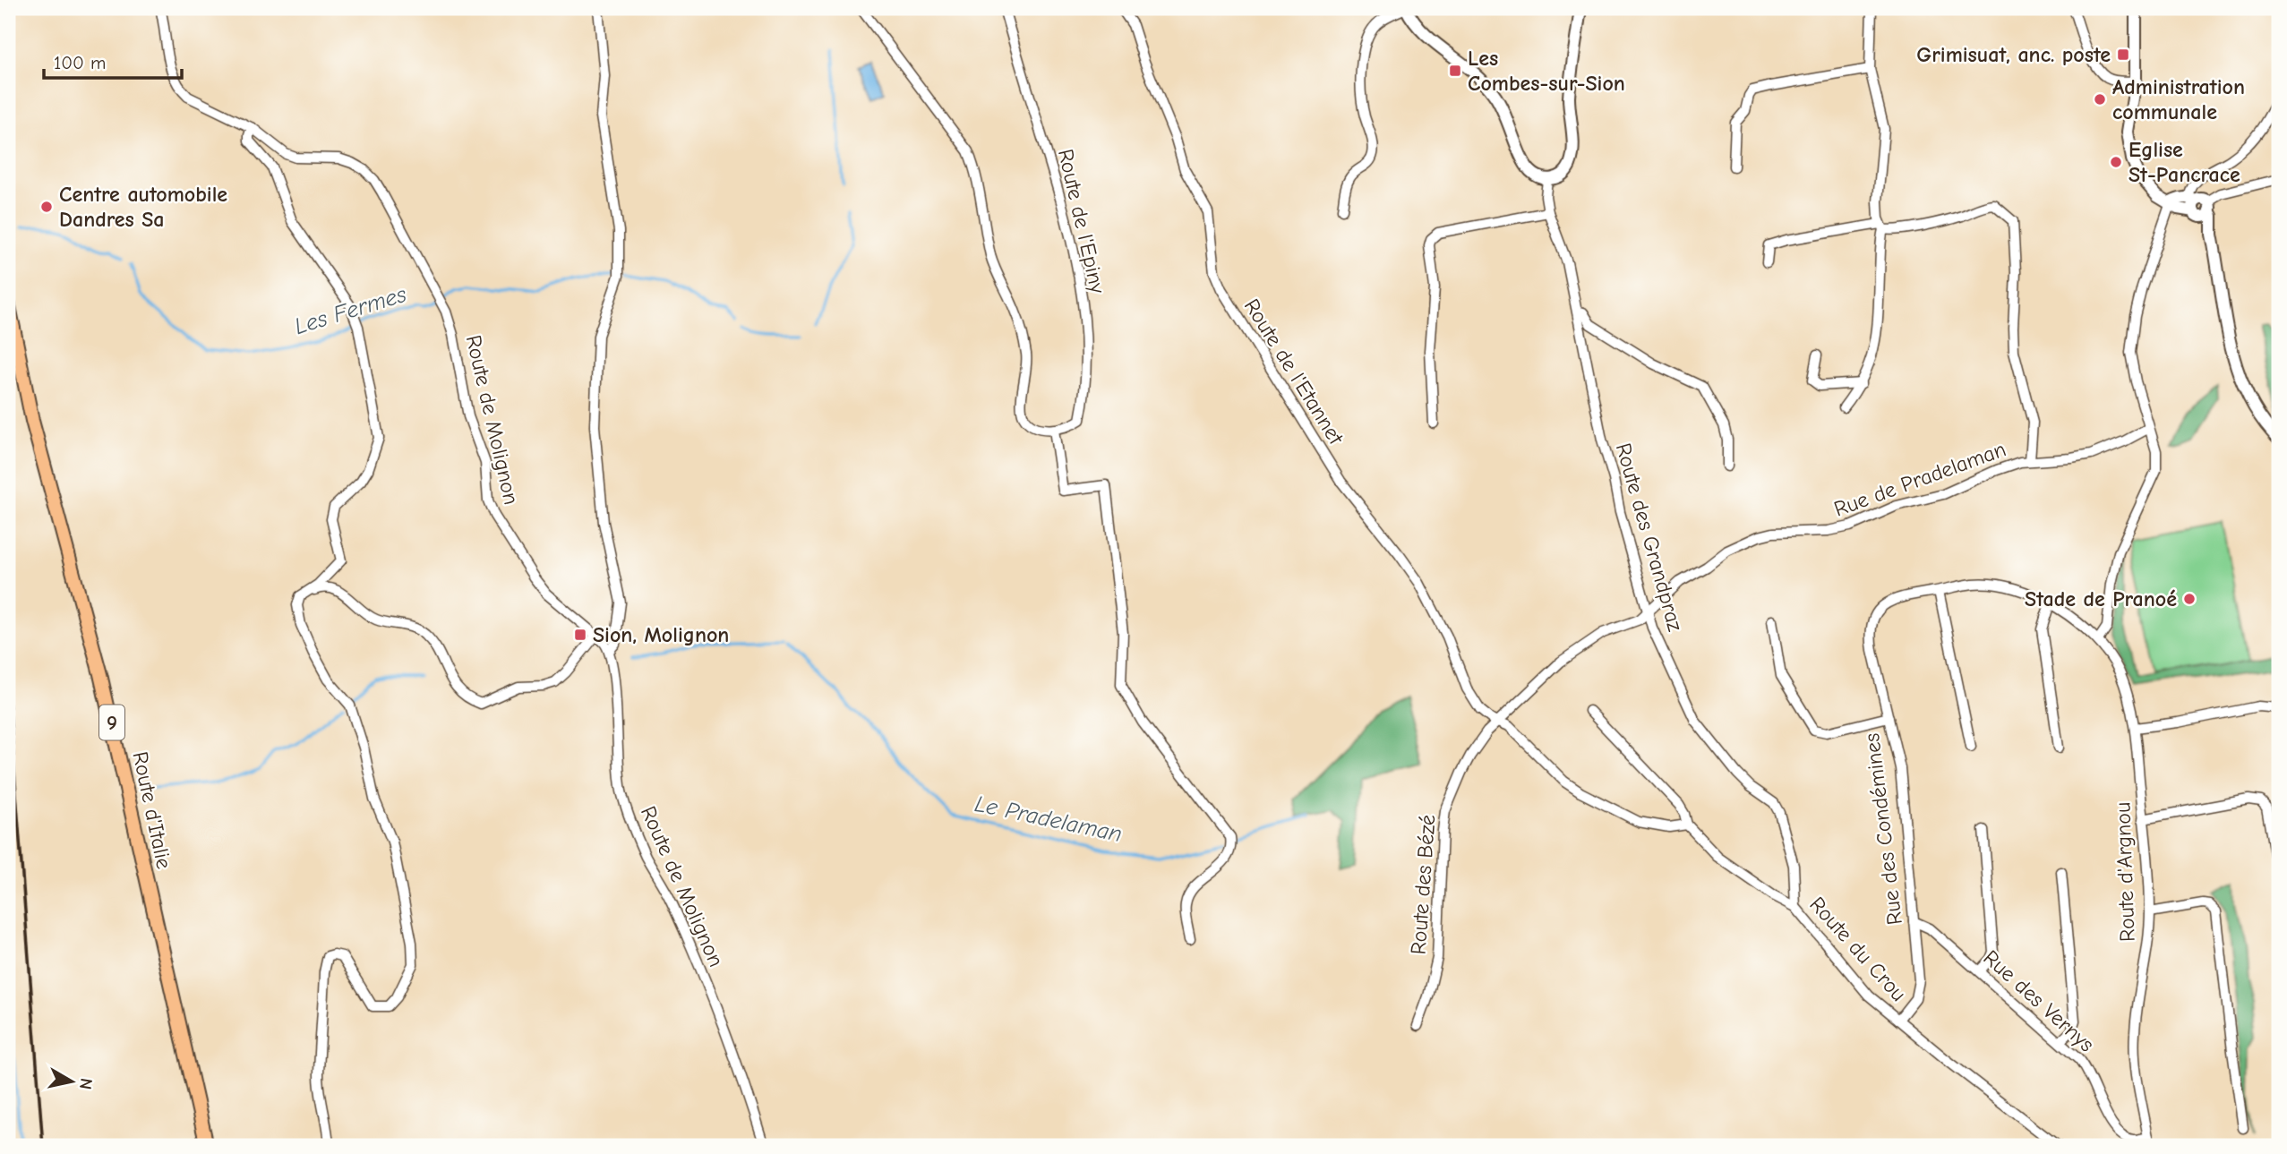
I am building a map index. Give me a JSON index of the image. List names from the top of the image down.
{
  "streets": {
    "main road": ["9", "Route d'Italie"],
    "street": [
      "Route de l'Epiny",
      "Route de l'Etannet",
      "Route de Molignon",
      "Rue de Pradelaman",
      "Route des Grandpraz",
      "Rue des Condémines",
      "Route d'Argnou",
      "Route des Bézé",
      "Route du Crou",
      "Rue des Vernys"
    ]
  },
  "crossings": [
    ["Route de l'Etannet", "Rue de Pradelaman"],
    ["Route de l'Etannet", "Route des Bézé"],
    ["Rue de Pradelaman", "Route des Grandpraz"],
    ["Rue de Pradelaman", "Route des Bézé"],
    ["Route des Grandpraz", "Route du Crou"],
    ["Rue des Condémines", "Route d'Argnou"],
    ["Rue des Condémines", "Route du Crou"],
    ["Rue des Condémines", "Rue des Vernys"],
    ["Route d'Argnou", "Rue des Vernys"]
  ],
  "water": ["Les Fermes", "Le Pradelaman"],
  "places": {
    "transit": ["Grimisuat, anc. poste", "Les Combes-sur-Sion", "Sion, Molignon"],
    "other": [
      "Administration communale",
      "Eglise St-Pancrace",
      "Centre automobile Dandres Sa",
      "Stade de Pranoé"
    ]
  },
  "scale_bar": "100 m",
  "north": "right"
}
